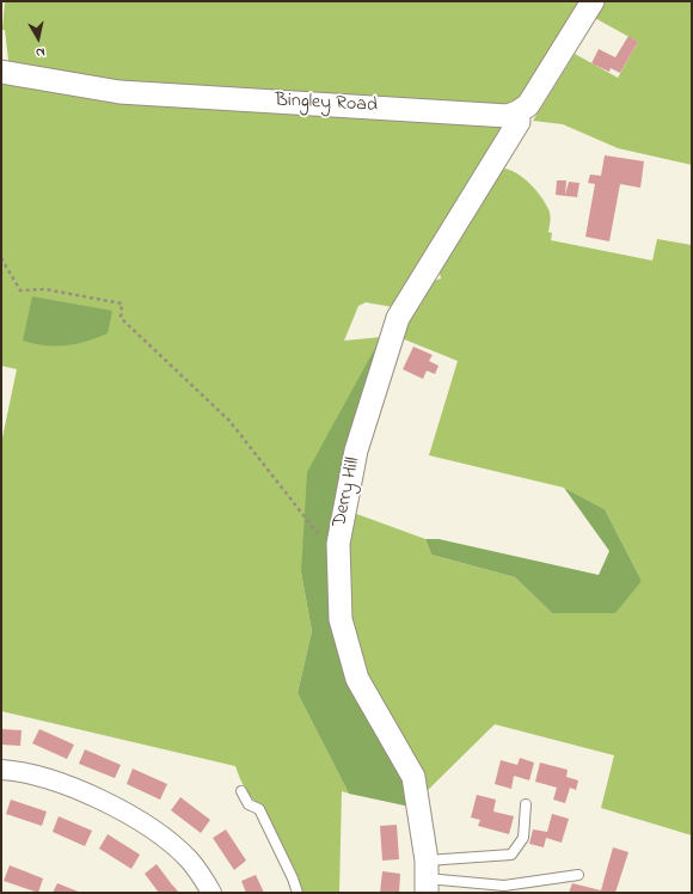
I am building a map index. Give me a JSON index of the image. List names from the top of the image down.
{
  "streets": {
    "street": ["Bingley Road", "Derry Hill"]
  },
  "crossings": [
    ["Bingley Road", "Derry Hill"]
  ],
  "north": "bottom"
}
